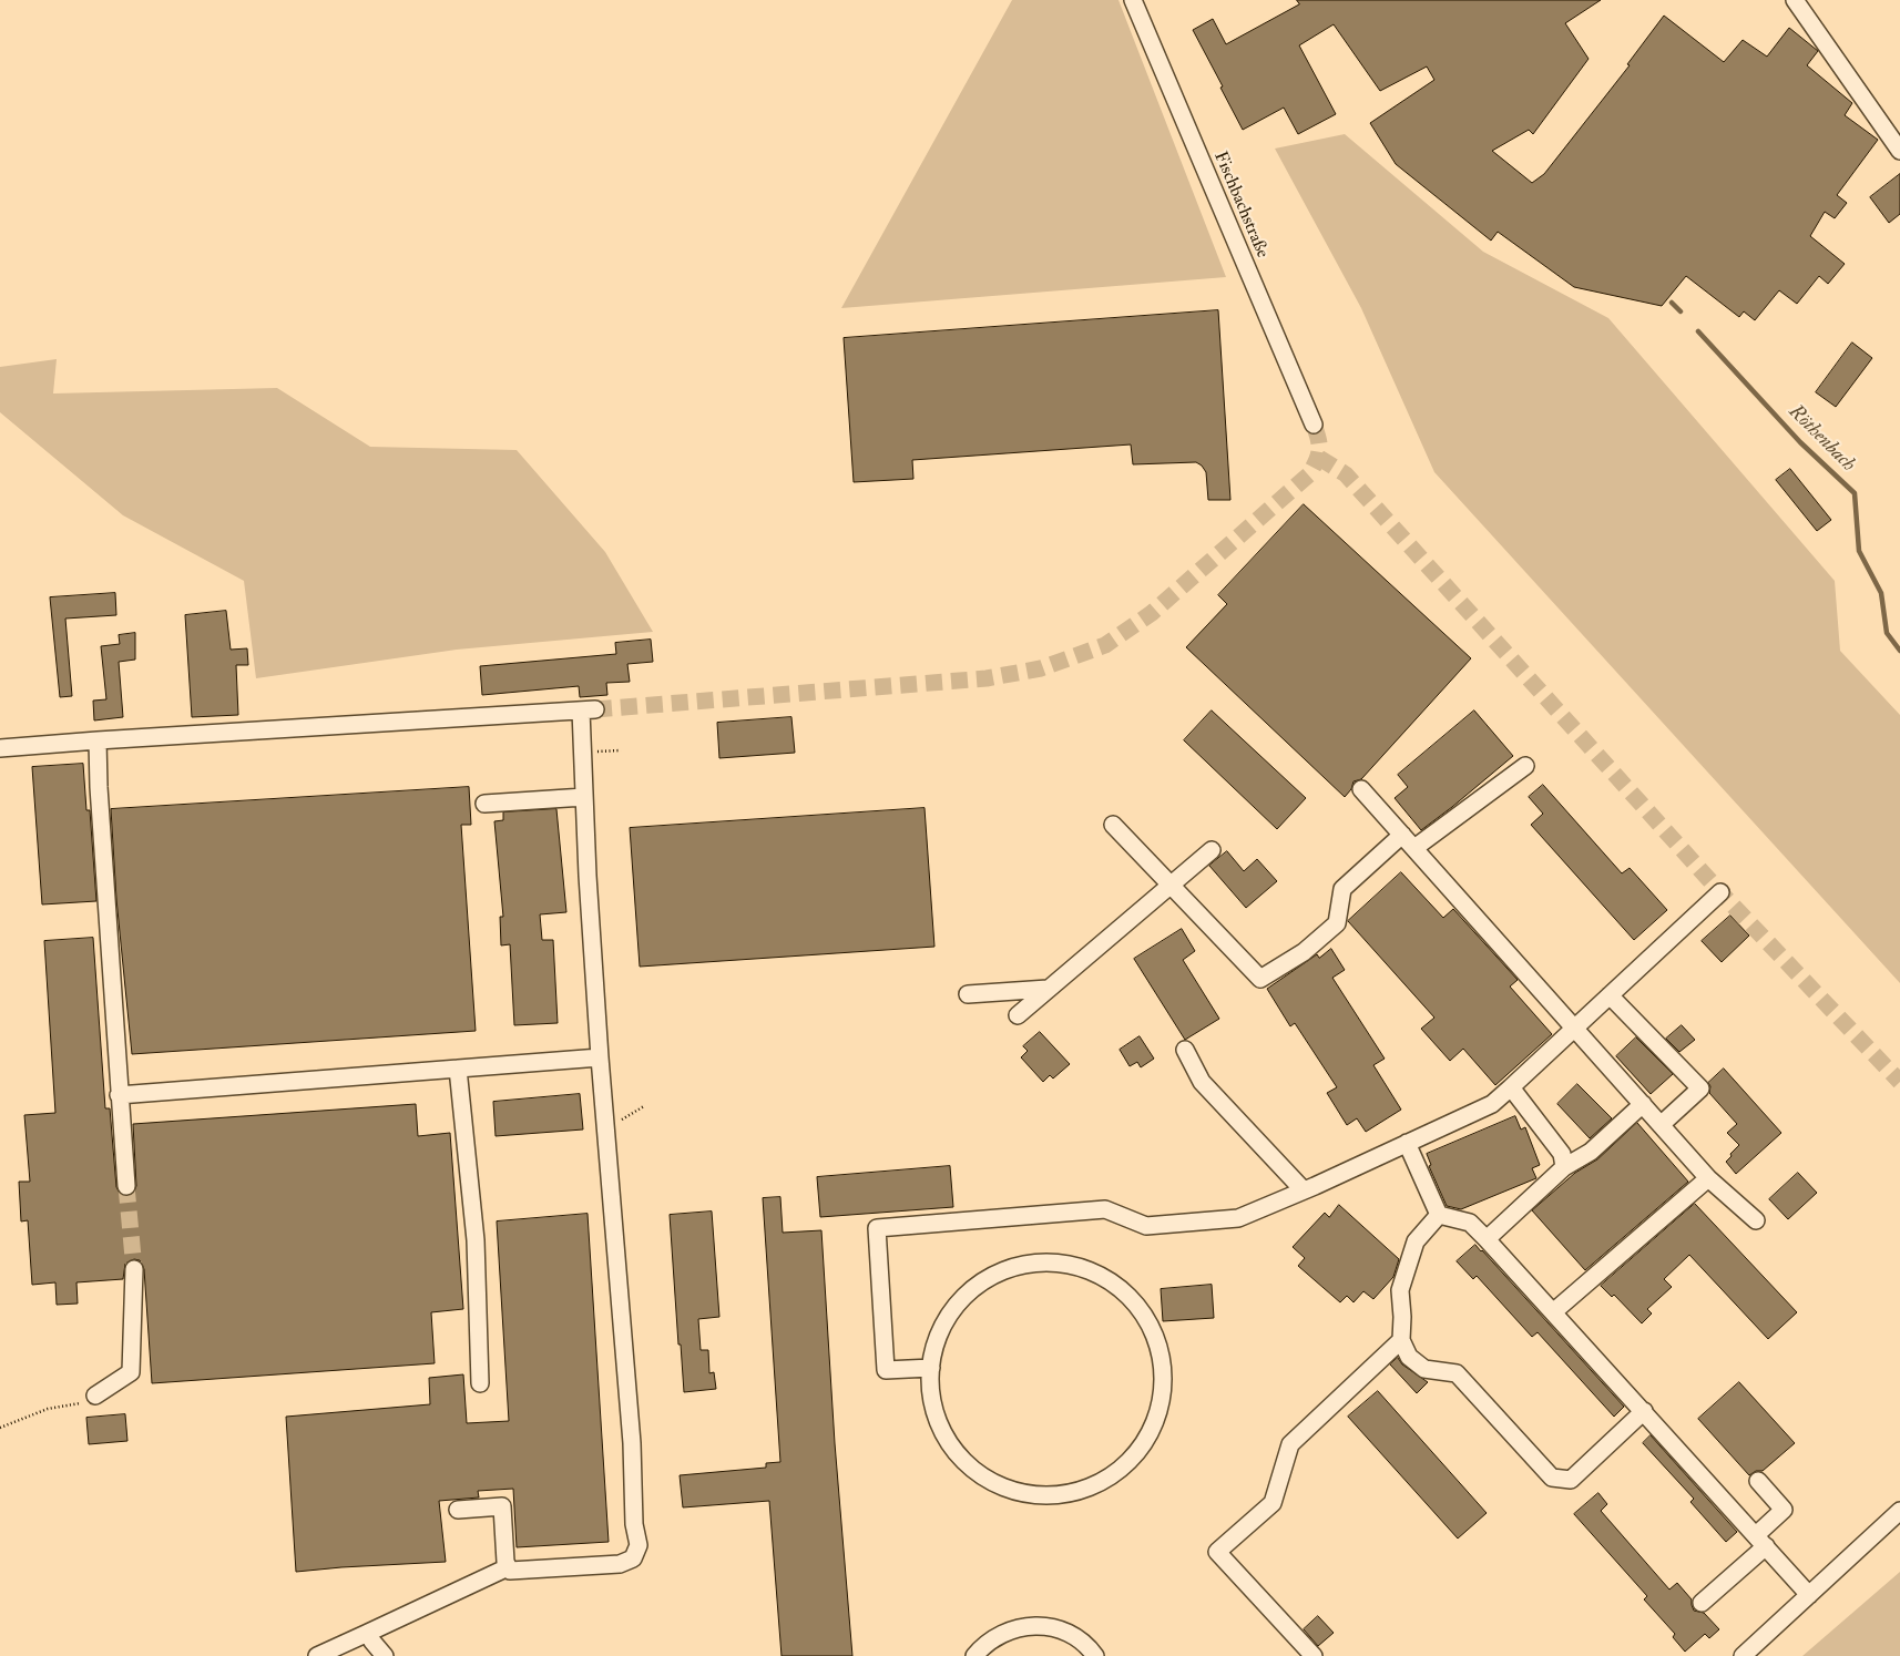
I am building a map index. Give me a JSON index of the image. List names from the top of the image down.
{
  "streets": {
    "street": ["Fischbachstraße"]
  },
  "water": ["Röthenbach"]
}
